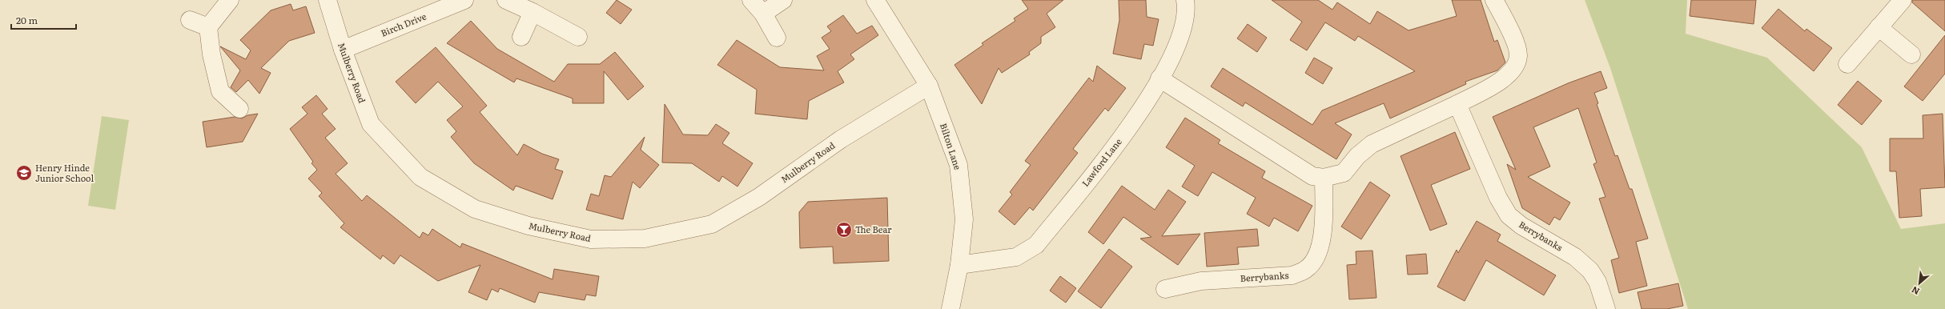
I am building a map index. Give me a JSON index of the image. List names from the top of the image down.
{
  "streets": {
    "street": [
      "Birch Drive",
      "Mulberry Road",
      "Bilton Lane",
      "Lawford Lane",
      "Berrybanks"
    ]
  },
  "crossings": [
    ["Birch Drive", "Mulberry Road"],
    ["Mulberry Road", "Bilton Lane"],
    ["Bilton Lane", "Lawford Lane"]
  ],
  "places": {
    "school or university": ["Henry Hinde Junior School"],
    "bar": ["The Bear"]
  },
  "scale_bar": "20 m",
  "north": "bottom left"
}
